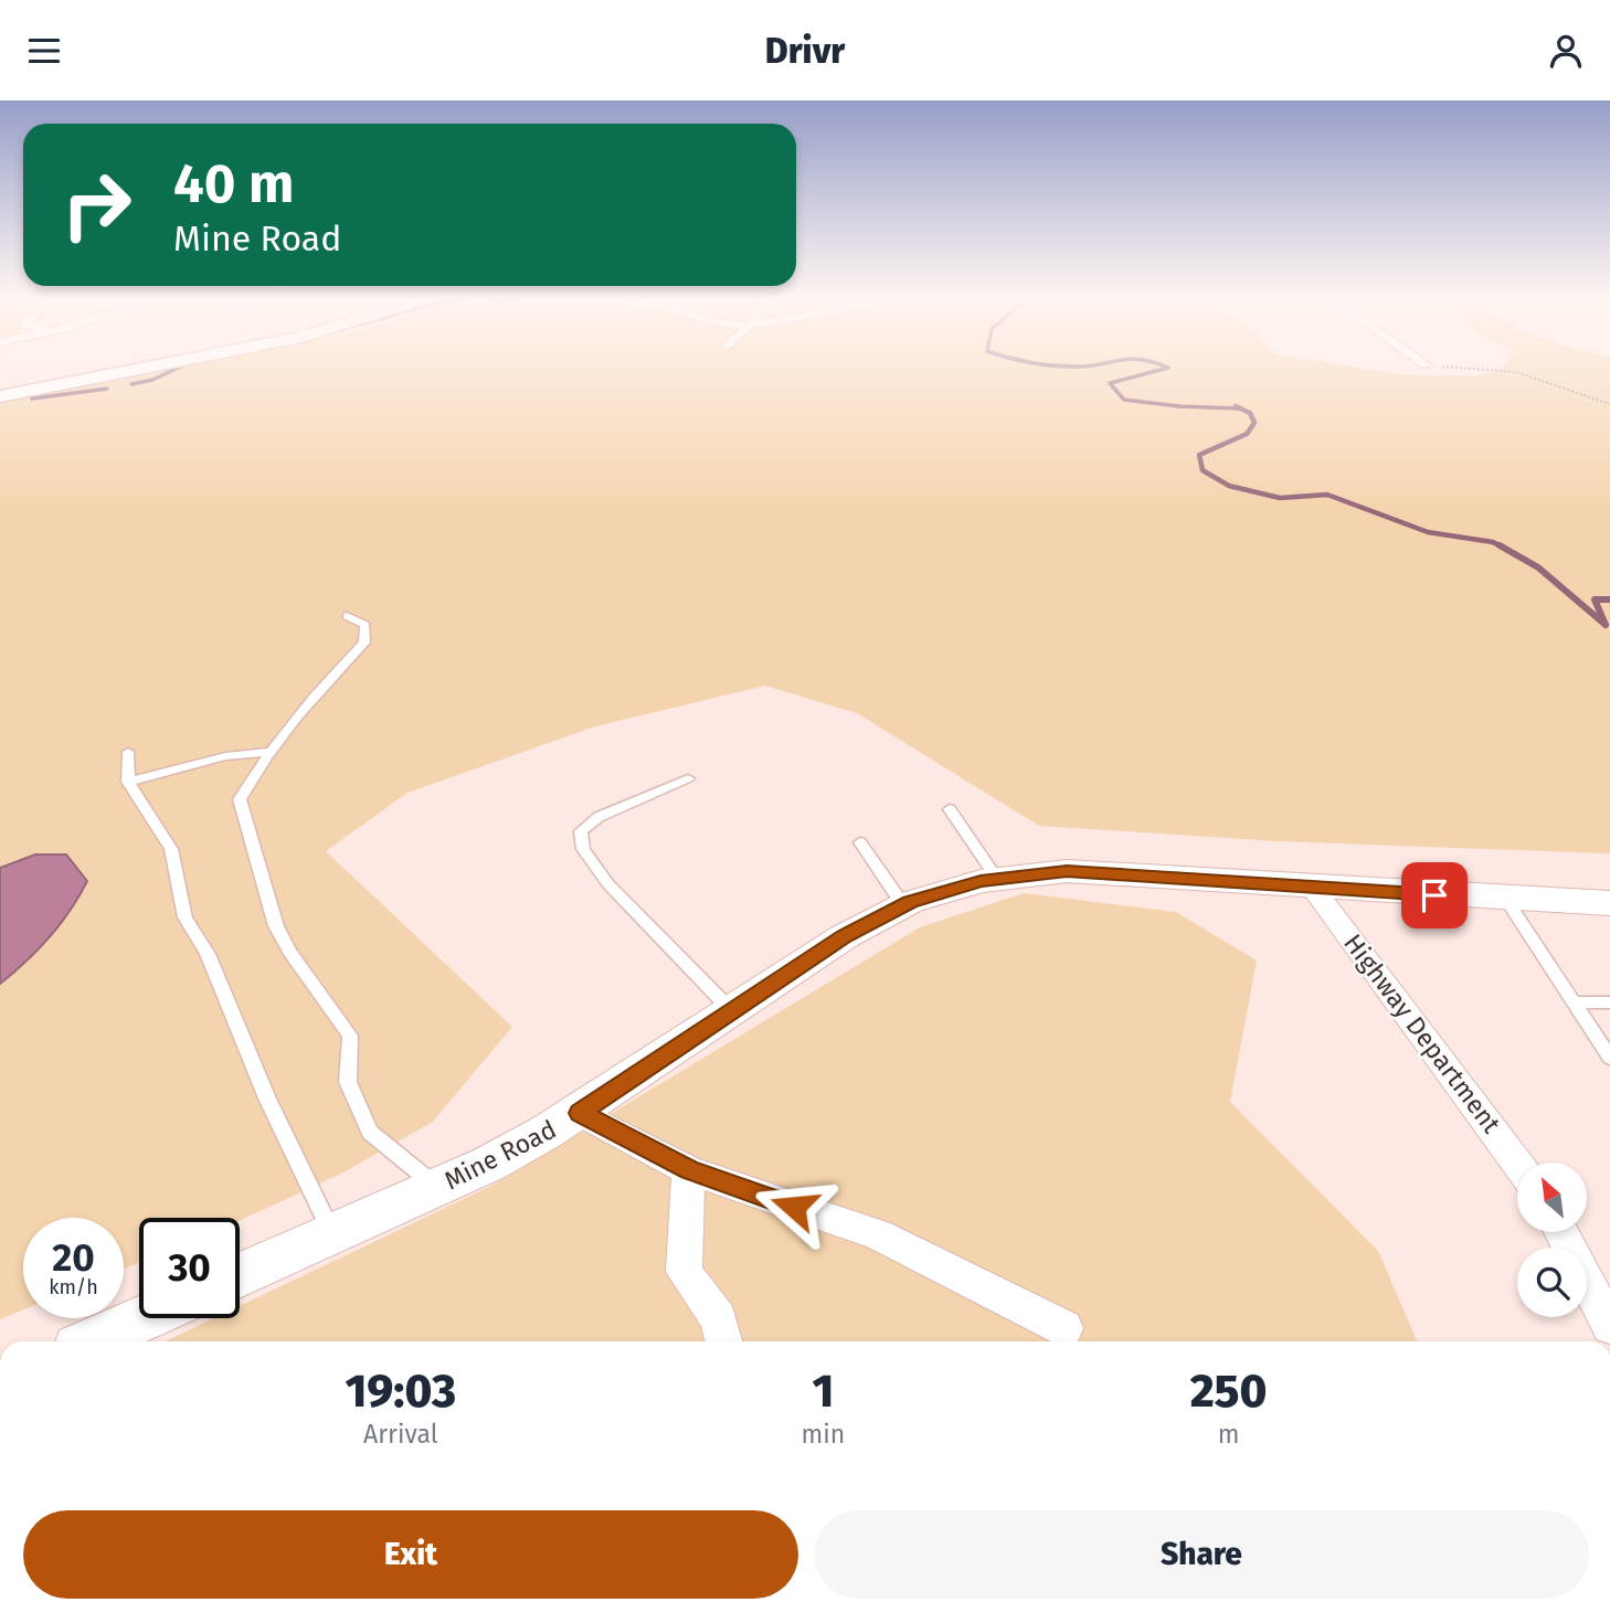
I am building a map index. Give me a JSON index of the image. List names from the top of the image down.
{
  "streets": {
    "street": ["Highway Department", "Mine Road"]
  },
  "crossings": [
    ["Highway Department", "Mine Road"]
  ],
  "north": "top left",
  "page": {
    "header": "Drivr",
    "turn": ["40 m", "Mine Road"],
    "speed": "20 km/h",
    "limit": "30",
    "eta": [
      "19:03",
      "Arrival",
      "1",
      "min",
      "250",
      "m"
    ],
    "buttons": ["Exit", "Share"]
  }
}
